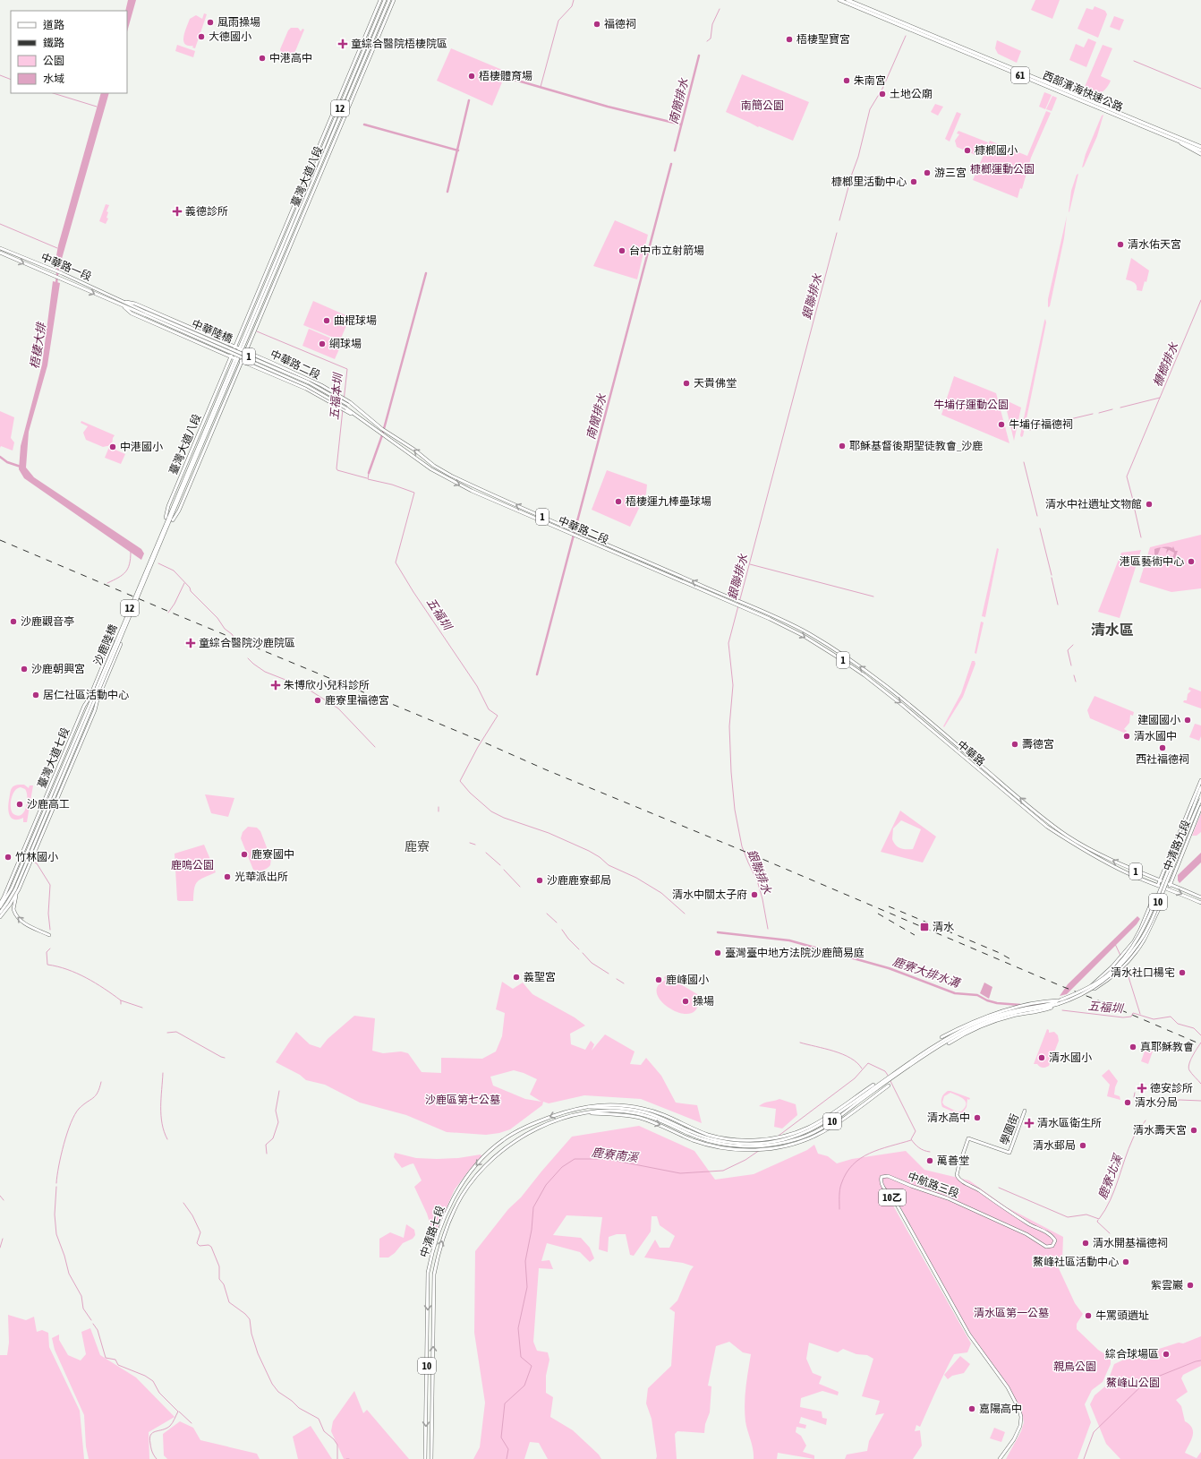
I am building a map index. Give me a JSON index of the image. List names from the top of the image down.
{
  "streets": {
    "highway": ["61", "西部濱海快速公路"],
    "main road": [
      "12",
      "臺灣大道八段",
      "中華路一段",
      "中華陸橋",
      "1",
      "中華路二段",
      "沙鹿陸橋",
      "中華路",
      "臺灣大道七段",
      "中清路九段",
      "10",
      "學園街",
      "中航路三段",
      "10乙",
      "中清路七段"
    ]
  },
  "crossings": [
    ["臺灣大道八段", "中華路一段"],
    ["臺灣大道八段", "中華路二段"],
    ["臺灣大道八段", "沙鹿陸橋"],
    ["中華路一段", "中華陸橋"],
    ["中華路一段", "中華路二段"],
    ["中華陸橋", "中華路二段"],
    ["中華路二段", "中華路"],
    ["沙鹿陸橋", "臺灣大道七段"],
    ["中華路", "中清路九段"],
    ["中清路九段", "10"],
    ["10", "中清路七段"],
    ["學園街", "中航路三段"]
  ],
  "districts": ["清水區", "鹿寮"],
  "water": [
    "南簡排水",
    "銀聯排水",
    "梧棲大排",
    "槺榔排水",
    "五福本圳",
    "五福圳",
    "鹿寮大排水溝",
    "鹿寮南溪",
    "鹿寮北溪"
  ],
  "parks": [
    "南簡公園",
    "槺榔運動公園",
    "牛埔仔運動公園",
    "鹿鳴公園",
    "沙鹿區第七公墓",
    "清水區第一公墓",
    "親鳥公園",
    "鰲峰山公園"
  ],
  "places": {
    "other": [
      "風雨操場",
      "福德祠",
      "大德國小",
      "梧棲聖寶宮",
      "中港高中",
      "梧棲體育場",
      "朱南宮",
      "土地公廟",
      "槺榔國小",
      "游三宮",
      "槺榔里活動中心",
      "清水佑天宮",
      "台中市立射箭場",
      "曲棍球場",
      "網球場",
      "天貴佛堂",
      "牛埔仔福德祠",
      "耶穌基督後期聖徒教會_沙鹿",
      "中港國小",
      "梧棲運九棒壘球場",
      "清水中社遺址文物館",
      "港區藝術中心",
      "沙鹿觀音亭",
      "沙鹿朝興宮",
      "居仁社區活動中心",
      "鹿寮里福德宮",
      "建國國小",
      "清水國中",
      "壽德宮",
      "西社福德祠",
      "沙鹿高工",
      "鹿寮國中",
      "竹林國小",
      "光華派出所",
      "沙鹿鹿寮郵局",
      "清水中關太子府",
      "臺灣臺中地方法院沙鹿簡易庭",
      "清水社口楊宅",
      "義聖宮",
      "鹿峰國小",
      "操場",
      "真耶穌教會",
      "清水國小",
      "清水分局",
      "清水高中",
      "清水壽天宮",
      "清水郵局",
      "萬善堂",
      "清水開基福德祠",
      "鰲峰社區活動中心",
      "紫雲巖",
      "牛罵頭遺址",
      "綜合球場區",
      "嘉陽高中"
    ],
    "health": [
      "童綜合醫院梧棲院區",
      "義德診所",
      "童綜合醫院沙鹿院區",
      "朱博欣小兒科診所",
      "德安診所",
      "清水區衛生所"
    ],
    "transit": ["清水"]
  },
  "legend": [
    "道路",
    "鐵路",
    "公園",
    "水域"
  ]
}
